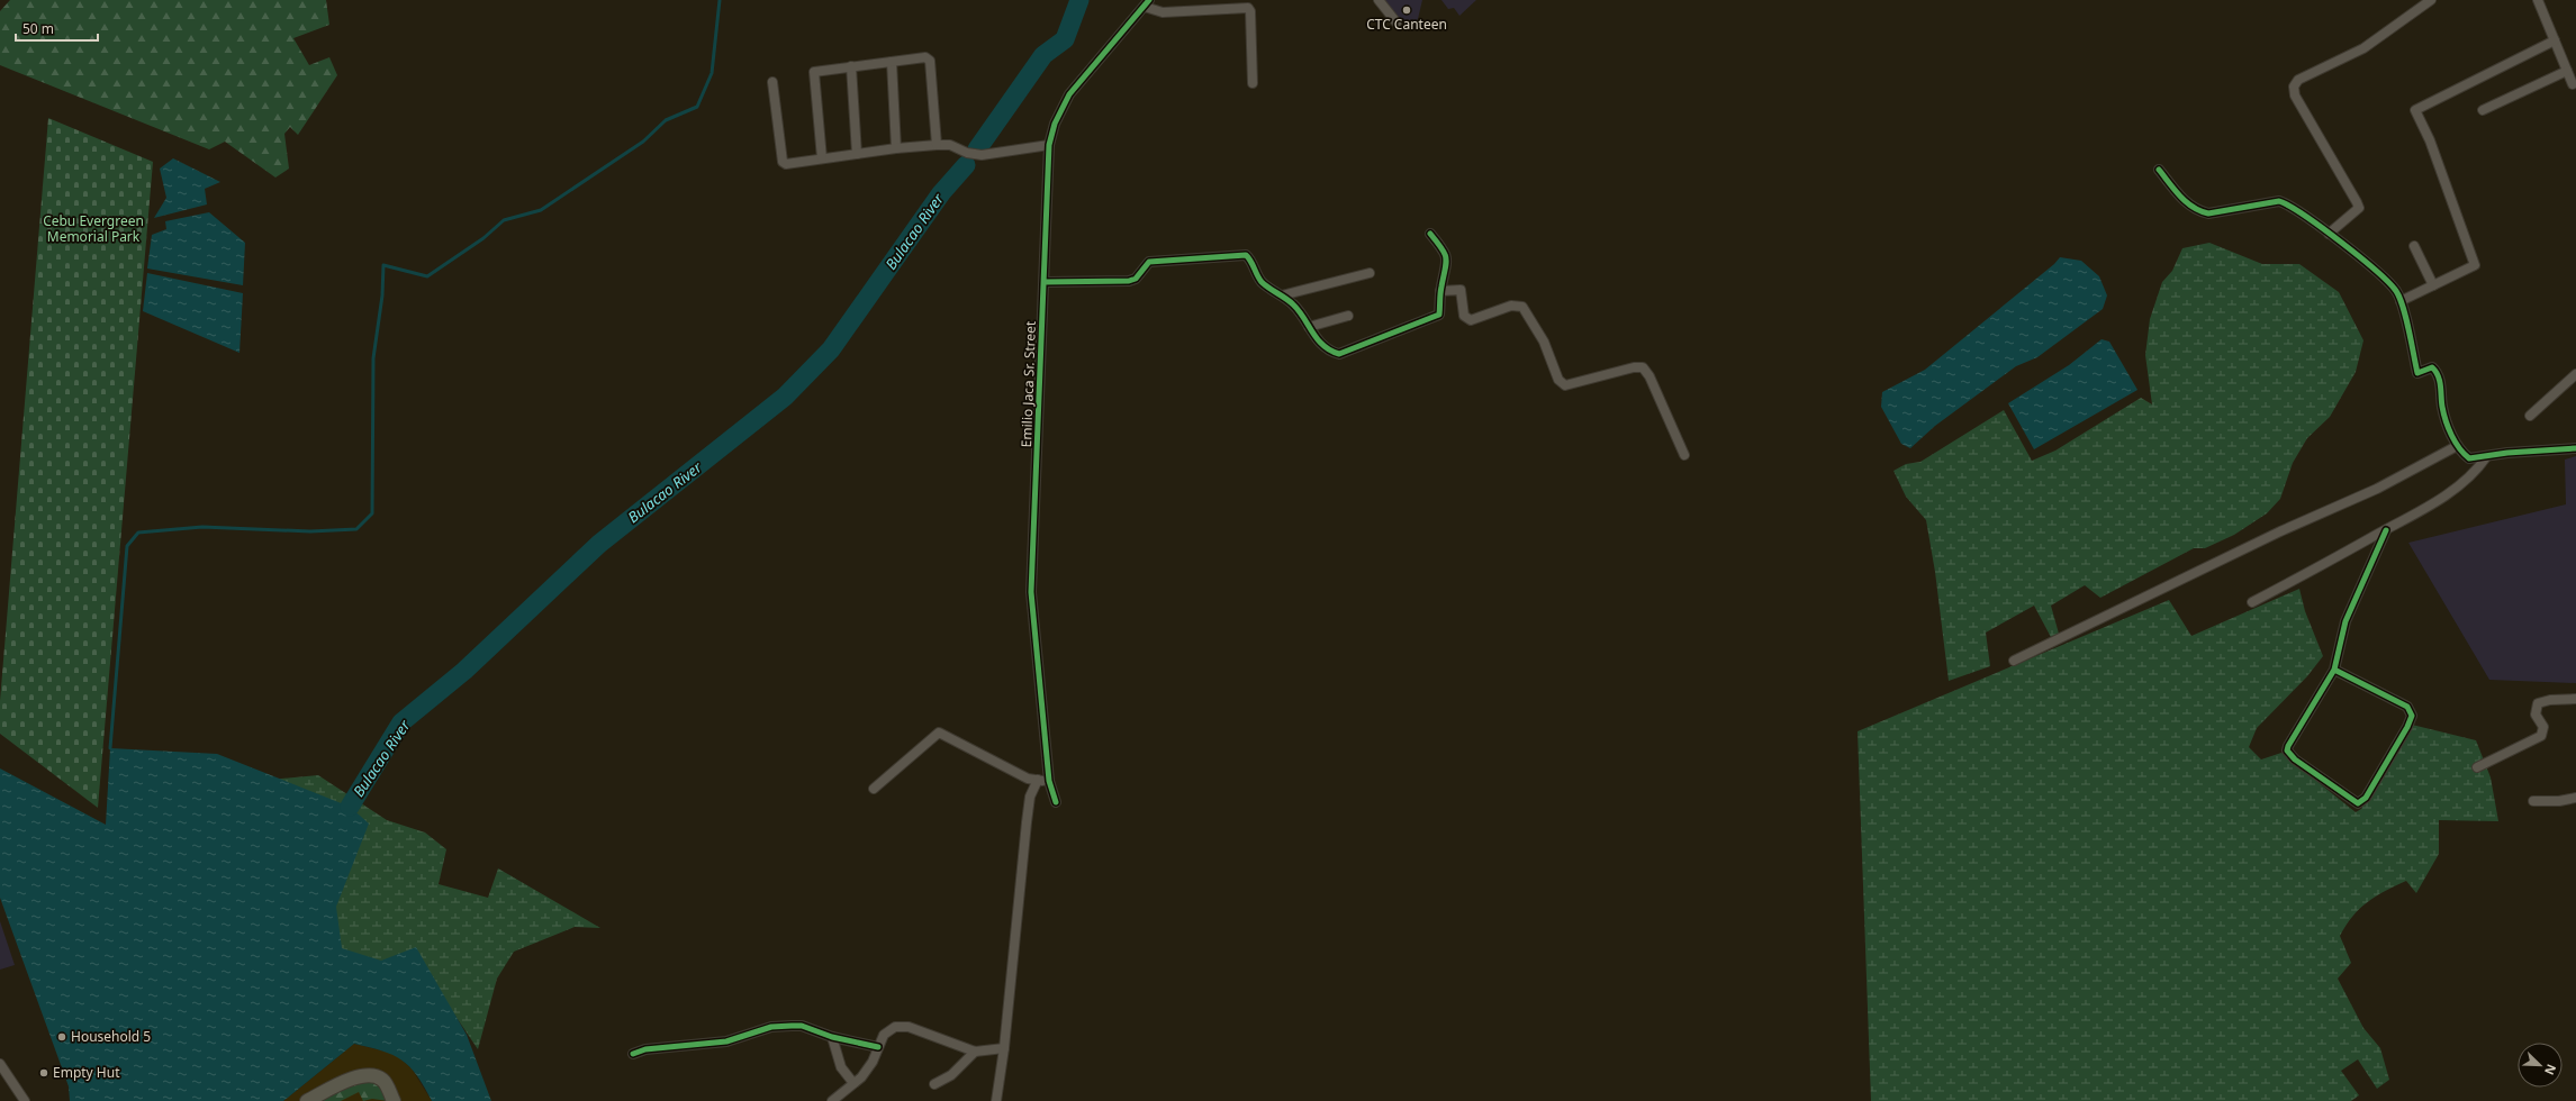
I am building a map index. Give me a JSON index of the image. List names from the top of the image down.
{
  "streets": {
    "street": ["Emilio Jaca Sr. Street"]
  },
  "water": ["Bulacao River"],
  "parks": ["Cebu Evergreen Memorial Park"],
  "places": ["CTC Canteen", "Household 5", "Empty Hut"],
  "scale_bar": "50 m",
  "north": "bottom right"
}
